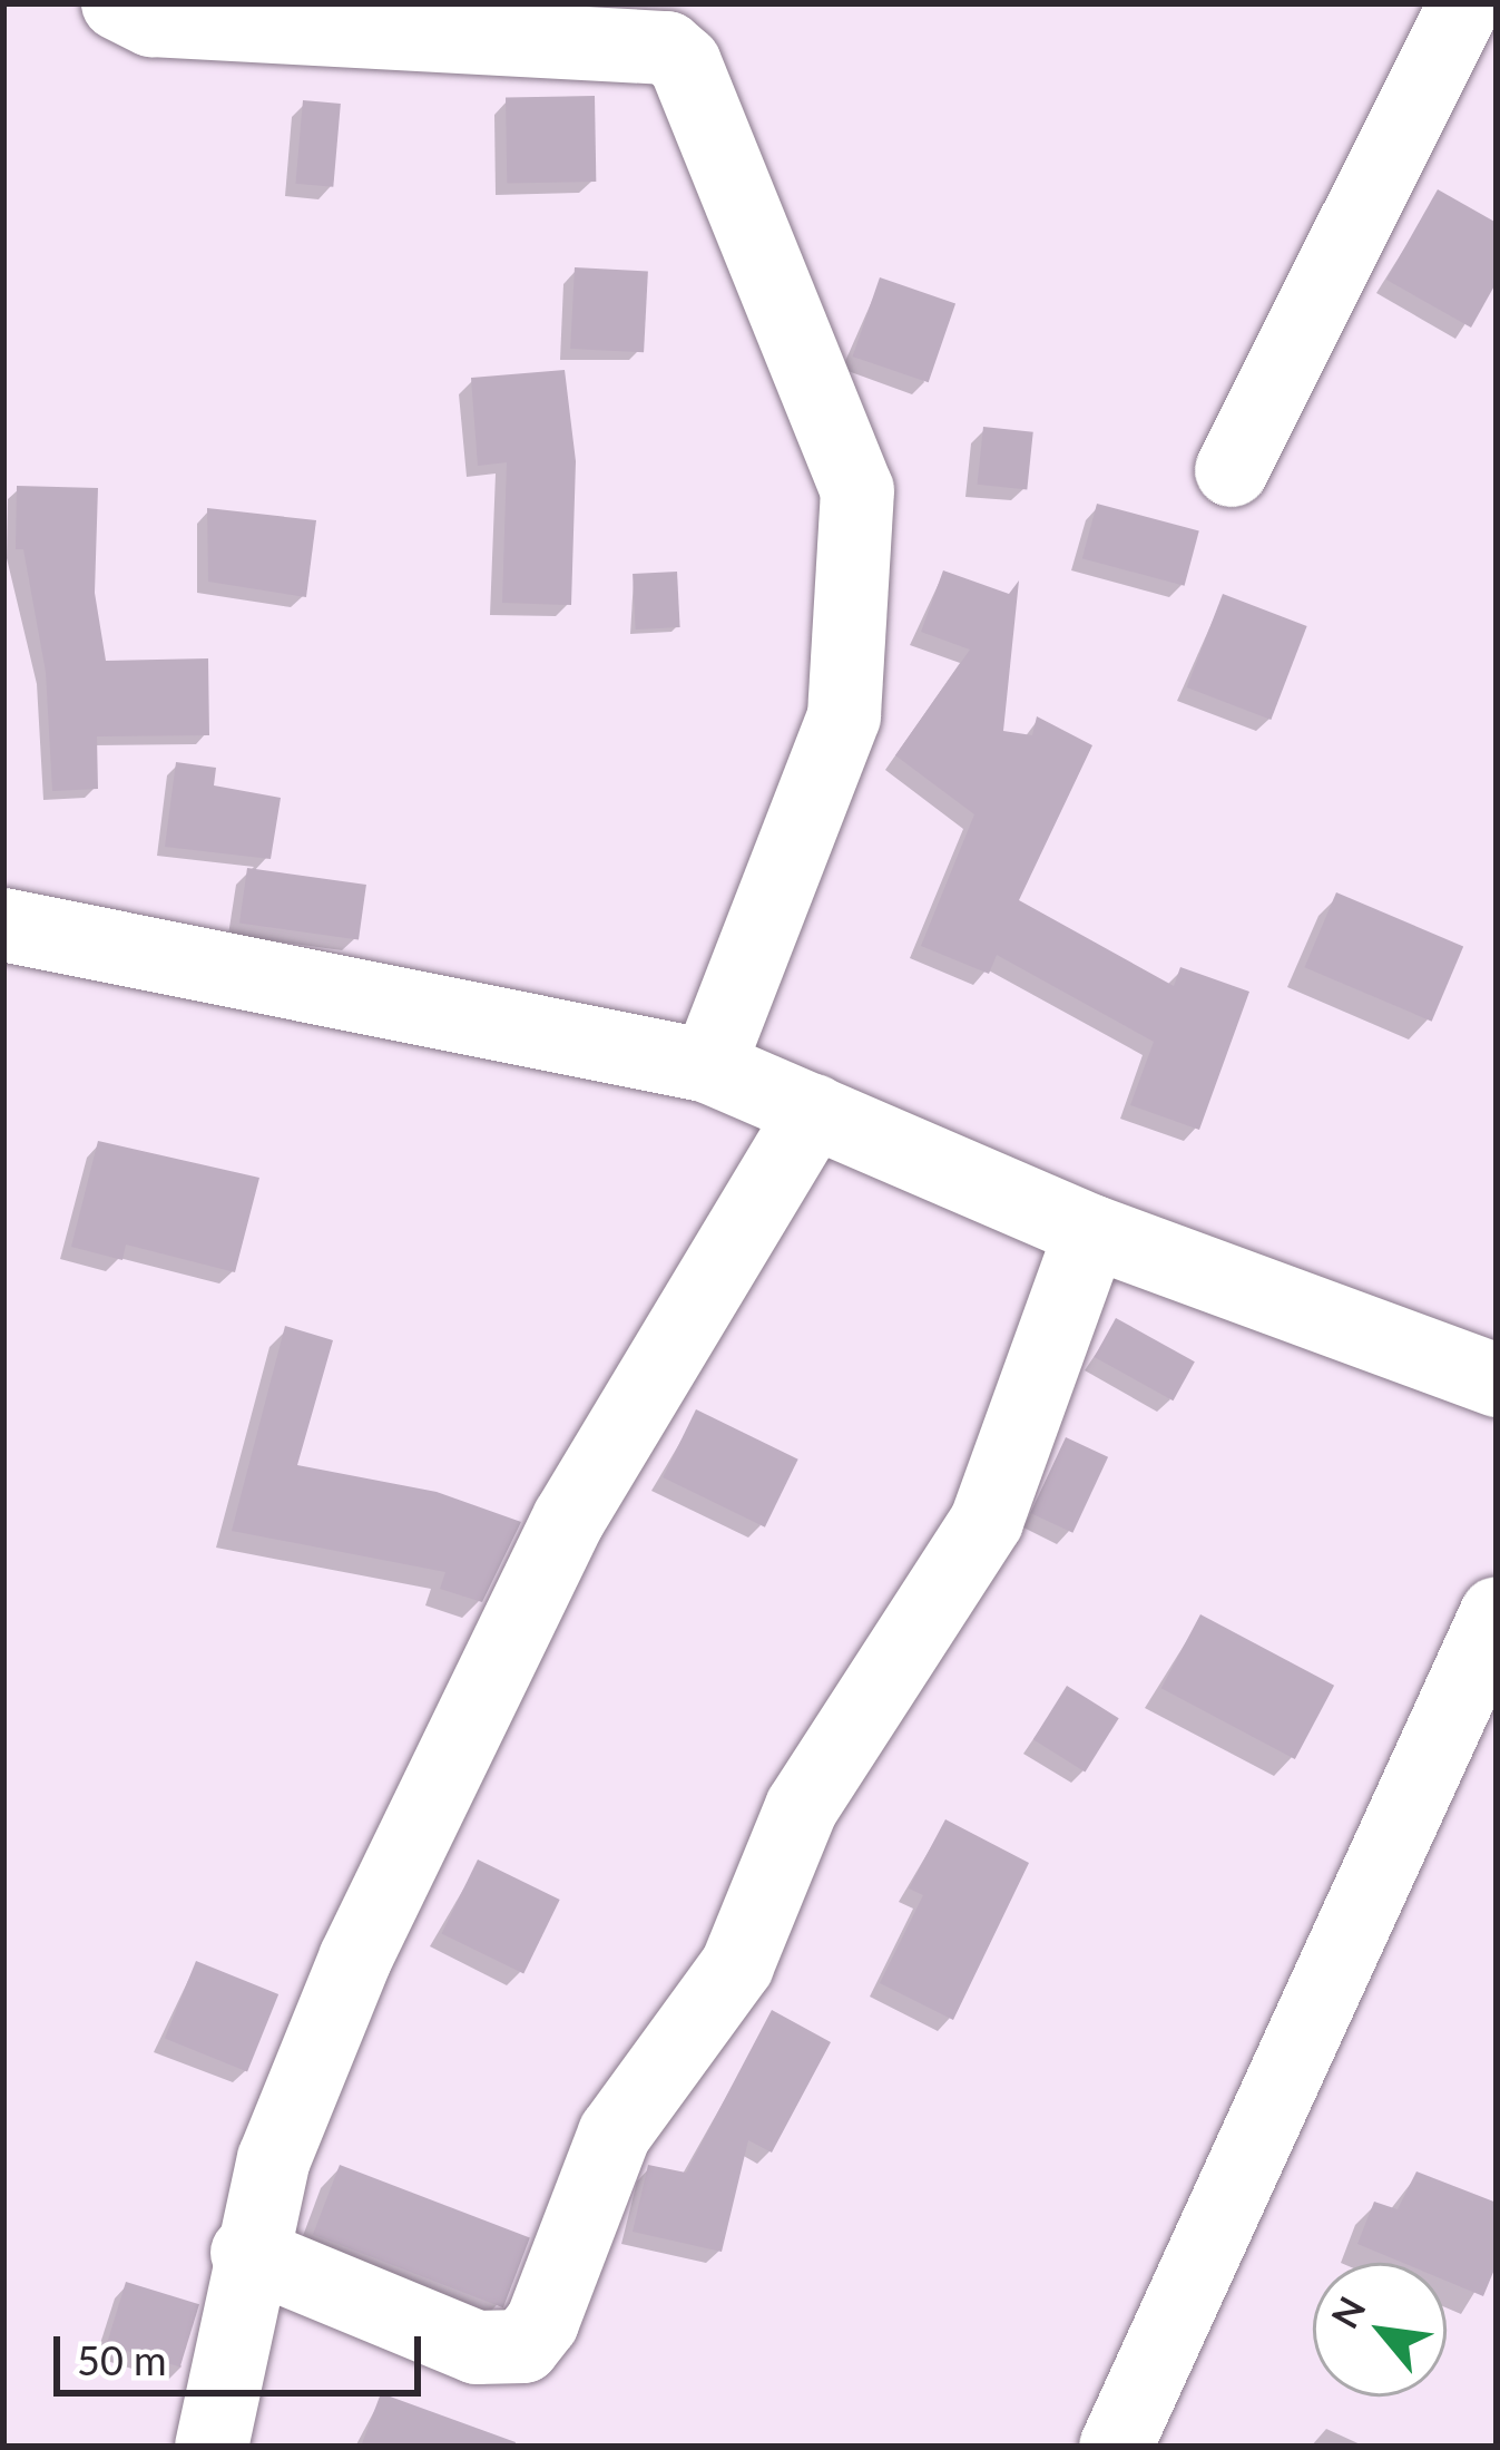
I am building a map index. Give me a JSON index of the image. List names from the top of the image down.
{
  "scale_bar": "50 m",
  "north": "top left"
}
